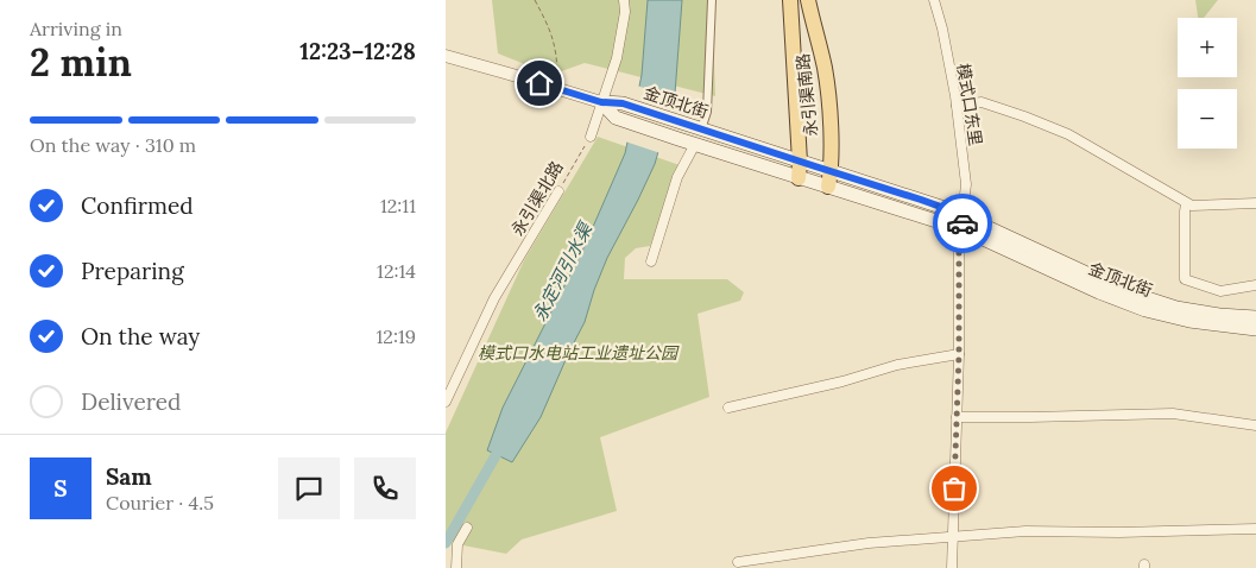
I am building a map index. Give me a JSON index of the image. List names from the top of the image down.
{
  "streets": {
    "main road": ["永引渠南路", "金顶北街"],
    "street": ["模式口东里", "永引渠北路"]
  },
  "crossings": [
    ["永引渠南路", "金顶北街"],
    ["金顶北街", "模式口东里"]
  ],
  "water": ["永定河引水渠"],
  "parks": ["模式口水电站工业遗址公园"],
  "page": {
    "heading": ["2 min", "Arriving in", "12:23–12:28"],
    "panel": ["Sam", "Courier · 4.5"],
    "map_buttons": ["+", "−"],
    "bar": "On the way · 310 m",
    "list": [
      ["Confirmed", "12:11"],
      ["Preparing", "12:14"],
      ["On the way", "12:19"],
      "Delivered"
    ],
    "round": "S"
  }
}
